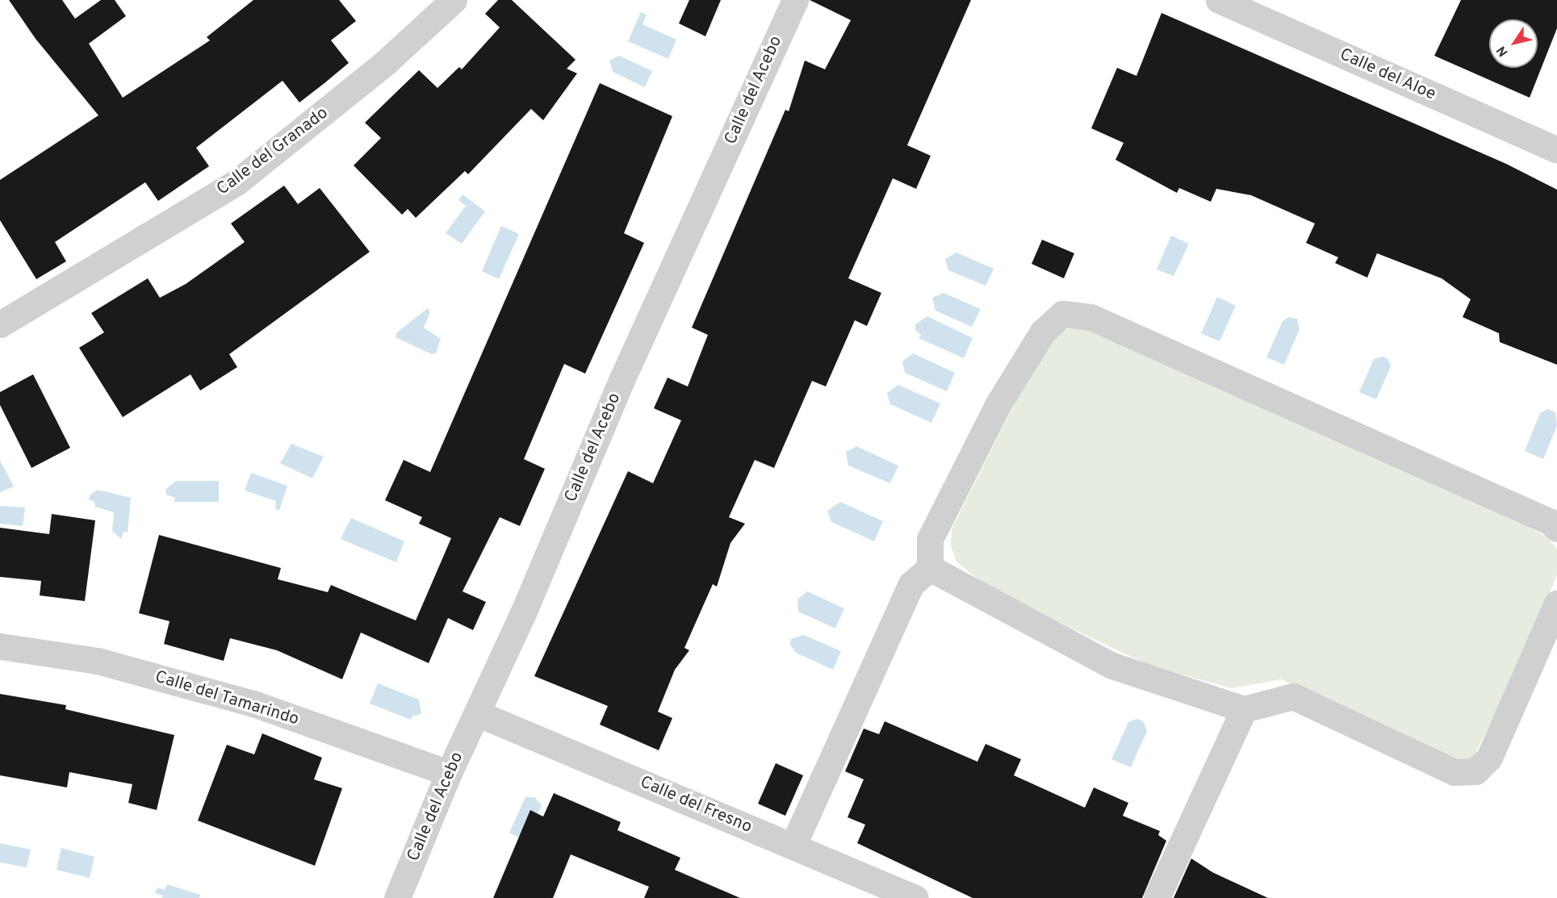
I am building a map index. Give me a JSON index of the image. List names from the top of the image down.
{
  "streets": {
    "street": [
      "Calle del Aloe",
      "Calle del Acebo",
      "Calle del Granado",
      "Calle del Tamarindo",
      "Calle del Fresno"
    ]
  },
  "crossings": [
    ["Calle del Acebo", "Calle del Tamarindo"],
    ["Calle del Acebo", "Calle del Fresno"]
  ],
  "north": "bottom left"
}
